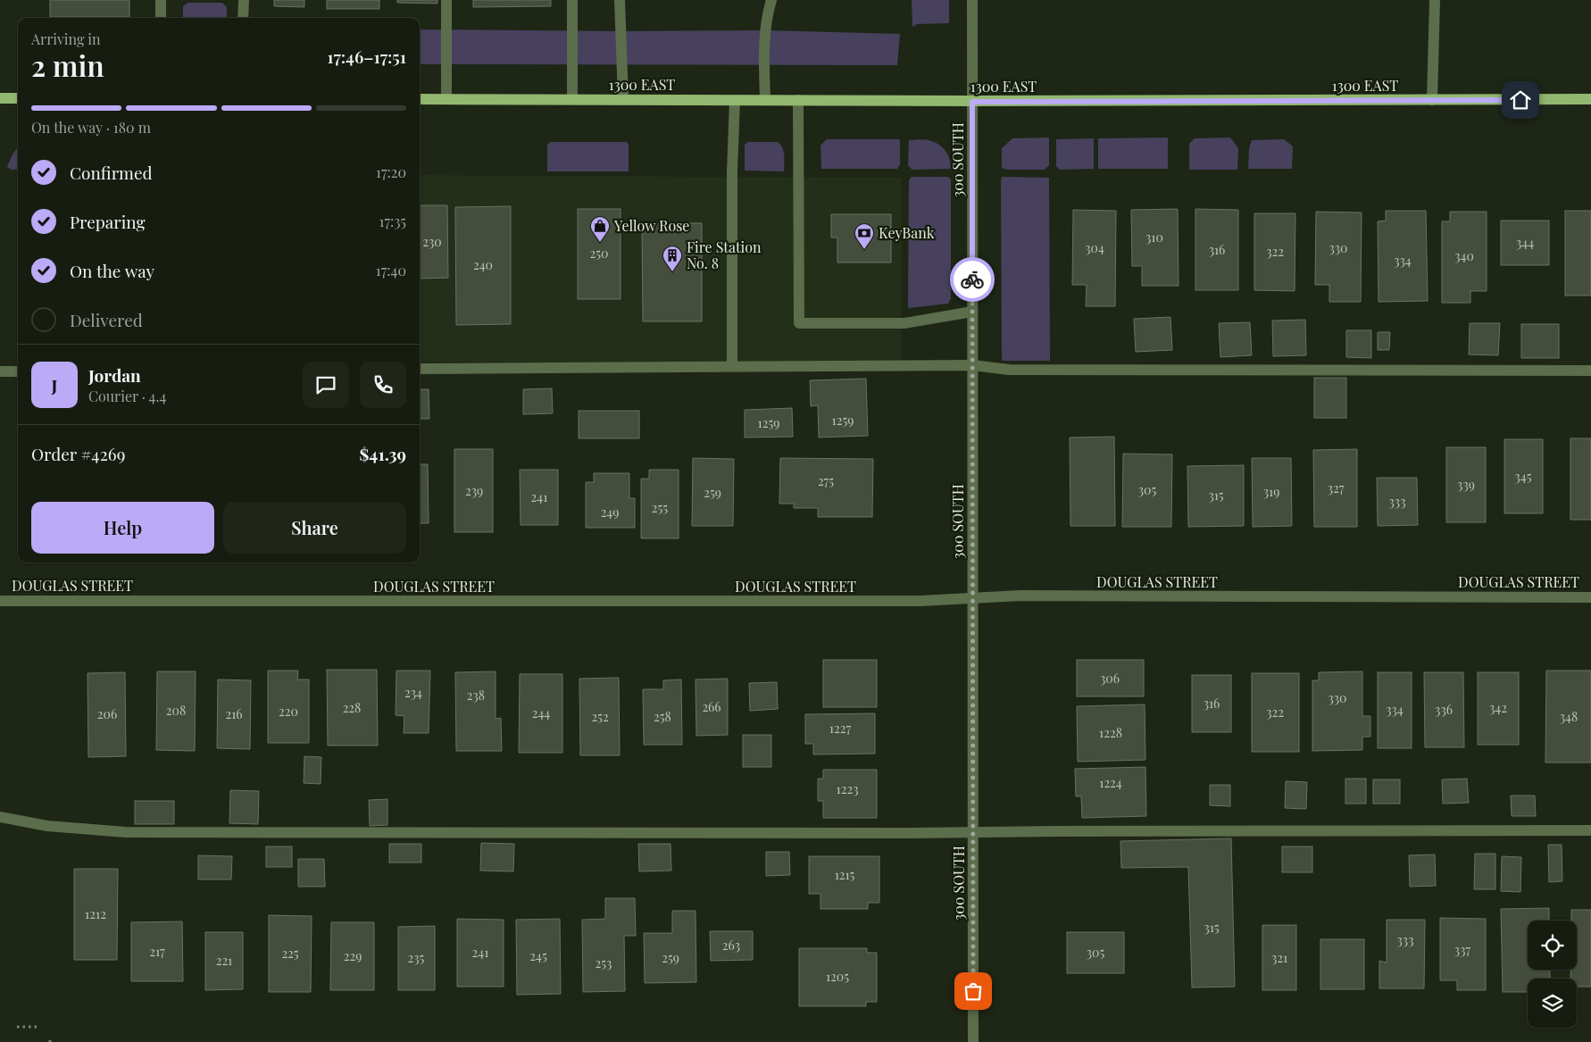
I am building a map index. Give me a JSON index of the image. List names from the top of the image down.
{
  "streets": {
    "main road": ["1300 EAST"],
    "street": ["300 SOUTH", "DOUGLAS STREET"]
  },
  "crossings": [
    ["1300 EAST", "300 SOUTH"],
    ["300 SOUTH", "DOUGLAS STREET"]
  ],
  "places": {
    "shop": ["Yellow Rose"],
    "bank": ["KeyBank"],
    "building": ["Fire Station No. 8"]
  },
  "house_numbers": [
    "310",
    "230",
    "344",
    "304",
    "330",
    "316",
    "322",
    "250",
    "340",
    "334",
    "240",
    "1259",
    "1259",
    "345",
    "275",
    "339",
    "327",
    "305",
    "239",
    "319",
    "259",
    "315",
    "241",
    "333",
    "255",
    "249",
    "306",
    "234",
    "238",
    "330",
    "316",
    "266",
    "228",
    "342",
    "334",
    "336",
    "208",
    "220",
    "322",
    "244",
    "206",
    "216",
    "252",
    "258",
    "348",
    "1227",
    "1228",
    "1224",
    "1223",
    "1215",
    "1212",
    "315",
    "333",
    "263",
    "337",
    "217",
    "241",
    "305",
    "225",
    "229",
    "245",
    "235",
    "259",
    "321",
    "221",
    "253",
    "1205"
  ],
  "page": {
    "heading": ["2 min", "Arriving in", "17:46–17:51"],
    "panel": [
      "Jordan",
      "Courier · 4.4",
      "Order #4269",
      "$41.39"
    ],
    "bar": "On the way · 180 m",
    "list": [
      ["Confirmed", "17:20"],
      ["Preparing", "17:35"],
      ["On the way", "17:40"],
      "Delivered"
    ],
    "round": "J",
    "buttons": ["Help", "Share"]
  }
}
